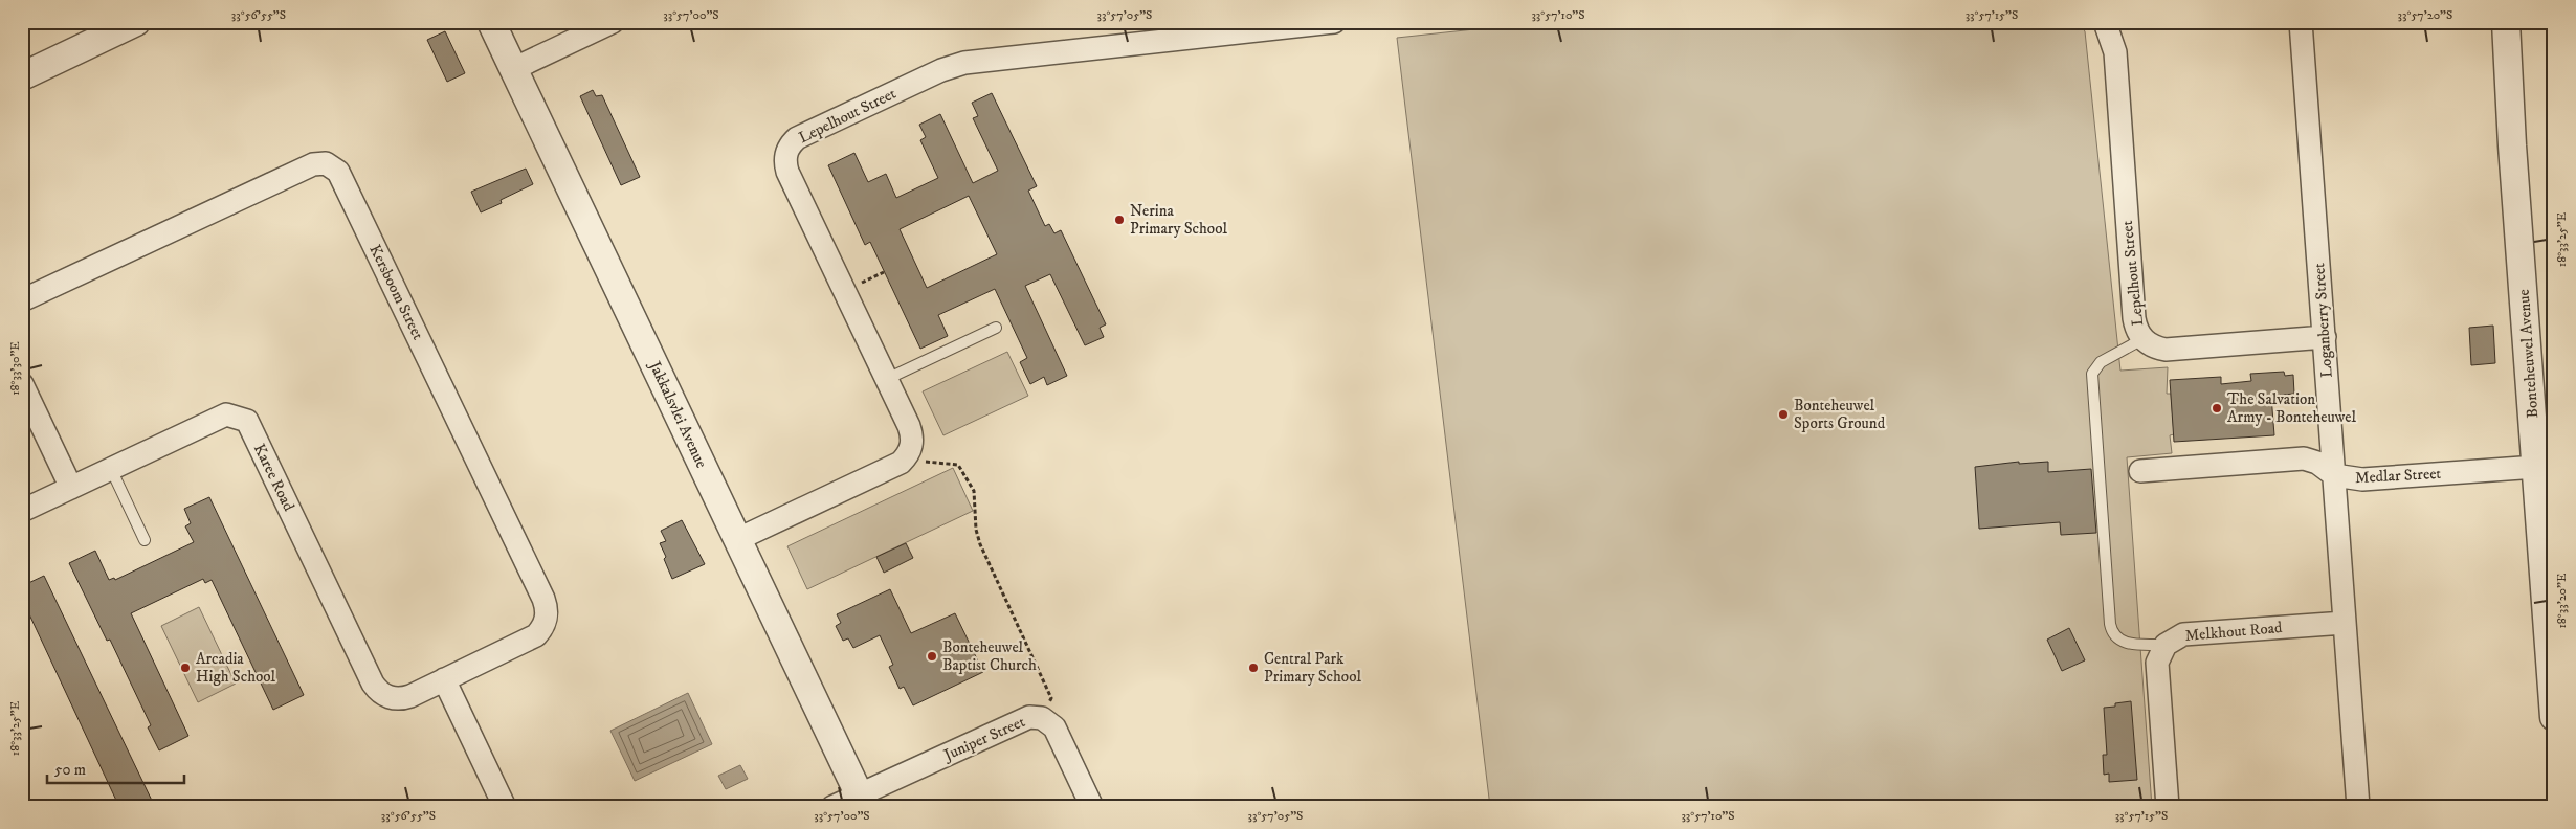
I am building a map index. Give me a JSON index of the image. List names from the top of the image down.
{
  "streets": {
    "street": [
      "Lepelhout Street",
      "Kersboom Street",
      "Loganberry Street",
      "Bonteheuwel Avenue",
      "Jakkalsvlei Avenue",
      "Medlar Street",
      "Karee Road",
      "Melkhout Road",
      "Juniper Street"
    ]
  },
  "crossings": [
    ["Lepelhout Street", "Loganberry Street"],
    ["Kersboom Street", "Karee Road"],
    ["Loganberry Street", "Medlar Street"],
    ["Loganberry Street", "Melkhout Road"],
    ["Bonteheuwel Avenue", "Medlar Street"],
    ["Jakkalsvlei Avenue", "Juniper Street"]
  ],
  "places": [
    "Nerina Primary School",
    "The Salvation Army - Bonteheuwel",
    "Bonteheuwel Sports Ground",
    "Bonteheuwel Baptist Church",
    "Arcadia High School",
    "Central Park Primary School"
  ],
  "scale_bar": "50 m",
  "coordinates": [
    "33°56'55\"S",
    "33°57'00\"S",
    "33°57'05\"S",
    "33°57'10\"S",
    "33°57'15\"S",
    "33°57'20\"S",
    "18°33'25\"E",
    "18°33'30\"E",
    "18°33'20\"E"
  ]
}
